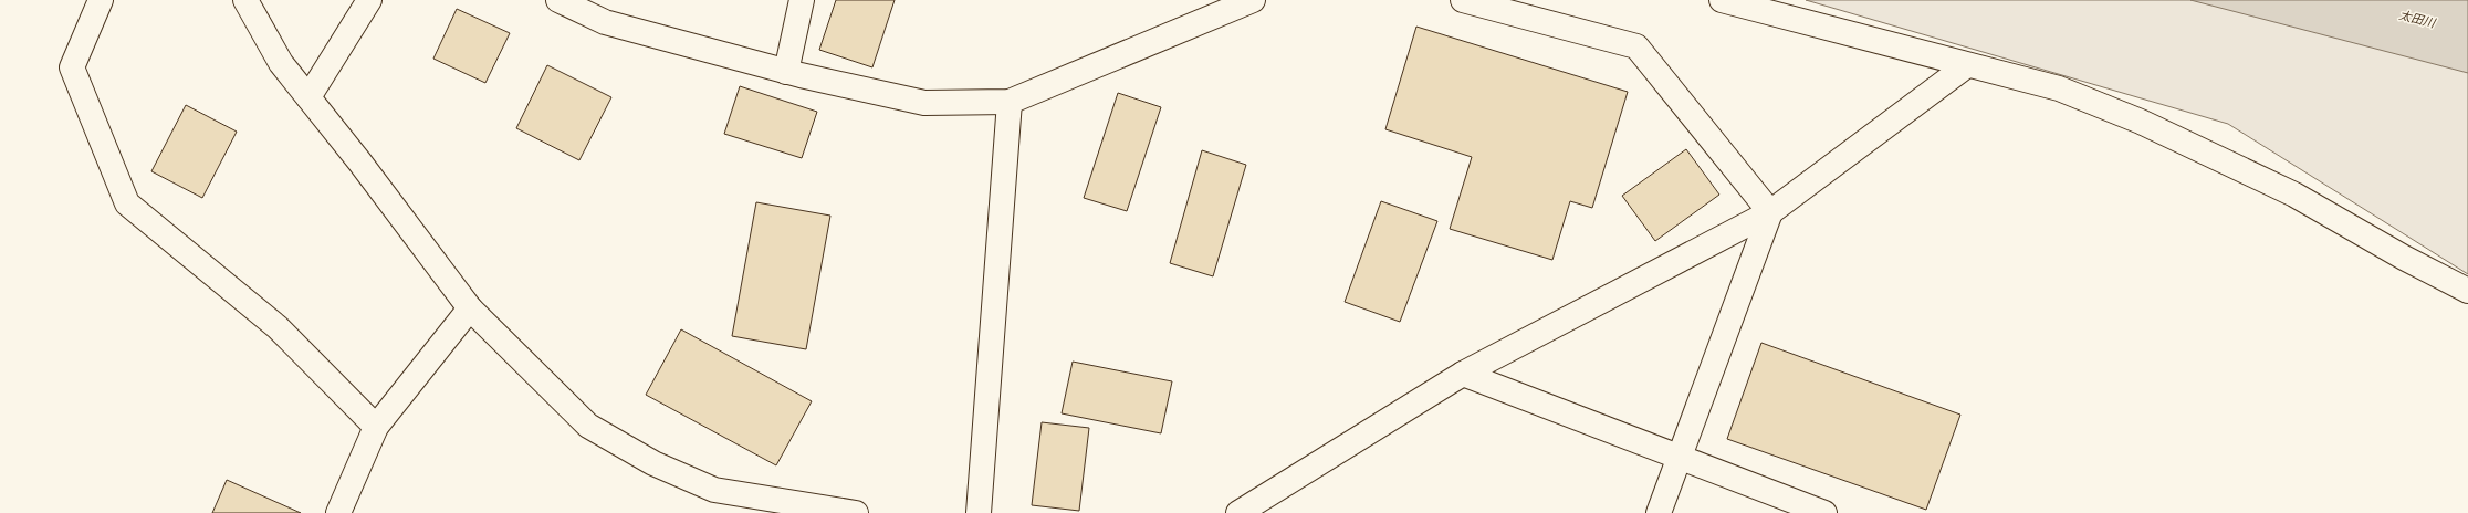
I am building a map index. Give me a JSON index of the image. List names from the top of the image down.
{
  "water": ["太田川"]
}
